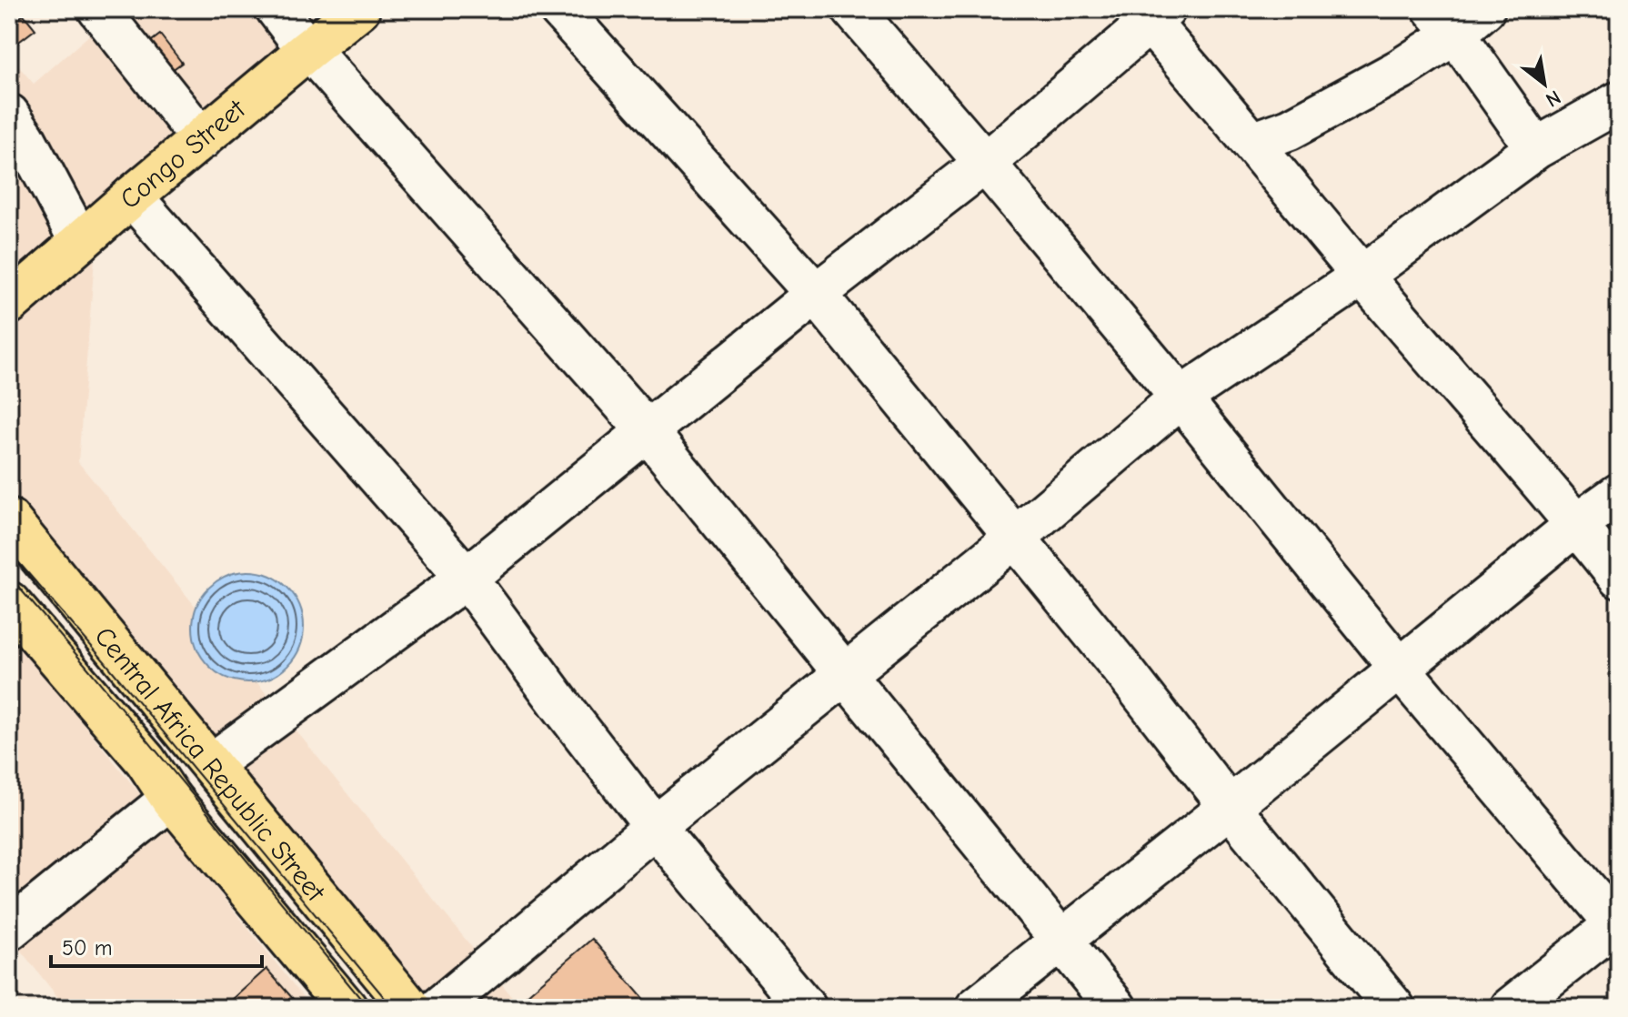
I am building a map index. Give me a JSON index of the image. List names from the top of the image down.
{
  "streets": {
    "main road": ["Congo Street", "Central Africa Republic Street"]
  },
  "scale_bar": "50 m",
  "north": "bottom right"
}
